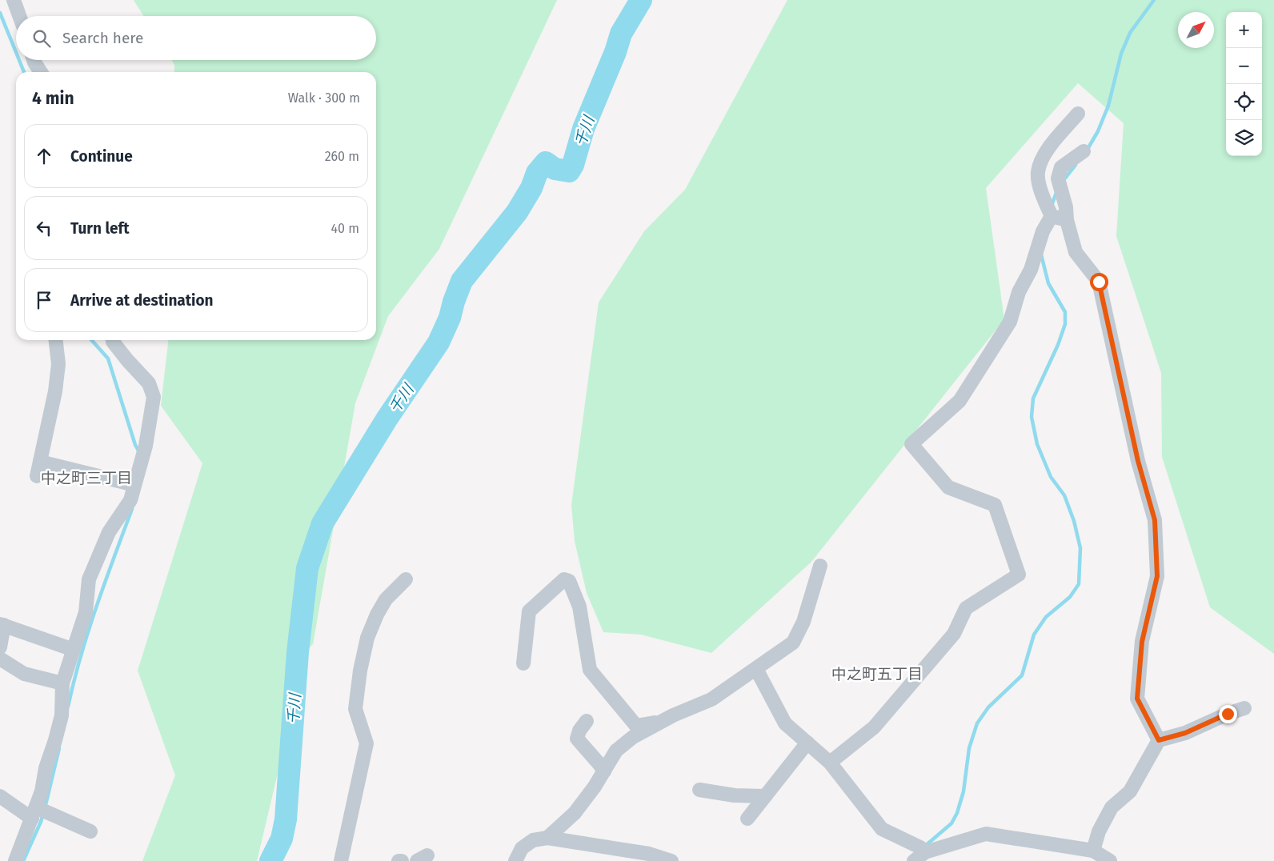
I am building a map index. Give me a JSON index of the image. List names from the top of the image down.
{
  "districts": ["中之町三丁目", "中之町五丁目"],
  "water": ["千川"],
  "north": "top right",
  "page": {
    "map_buttons": ["+", "−"],
    "search": "Search here",
    "heading": ["4 min", "Walk · 300 m"],
    "list": [
      ["Continue", "260 m"],
      ["Turn left", "40 m"],
      "Arrive at destination"
    ]
  }
}
